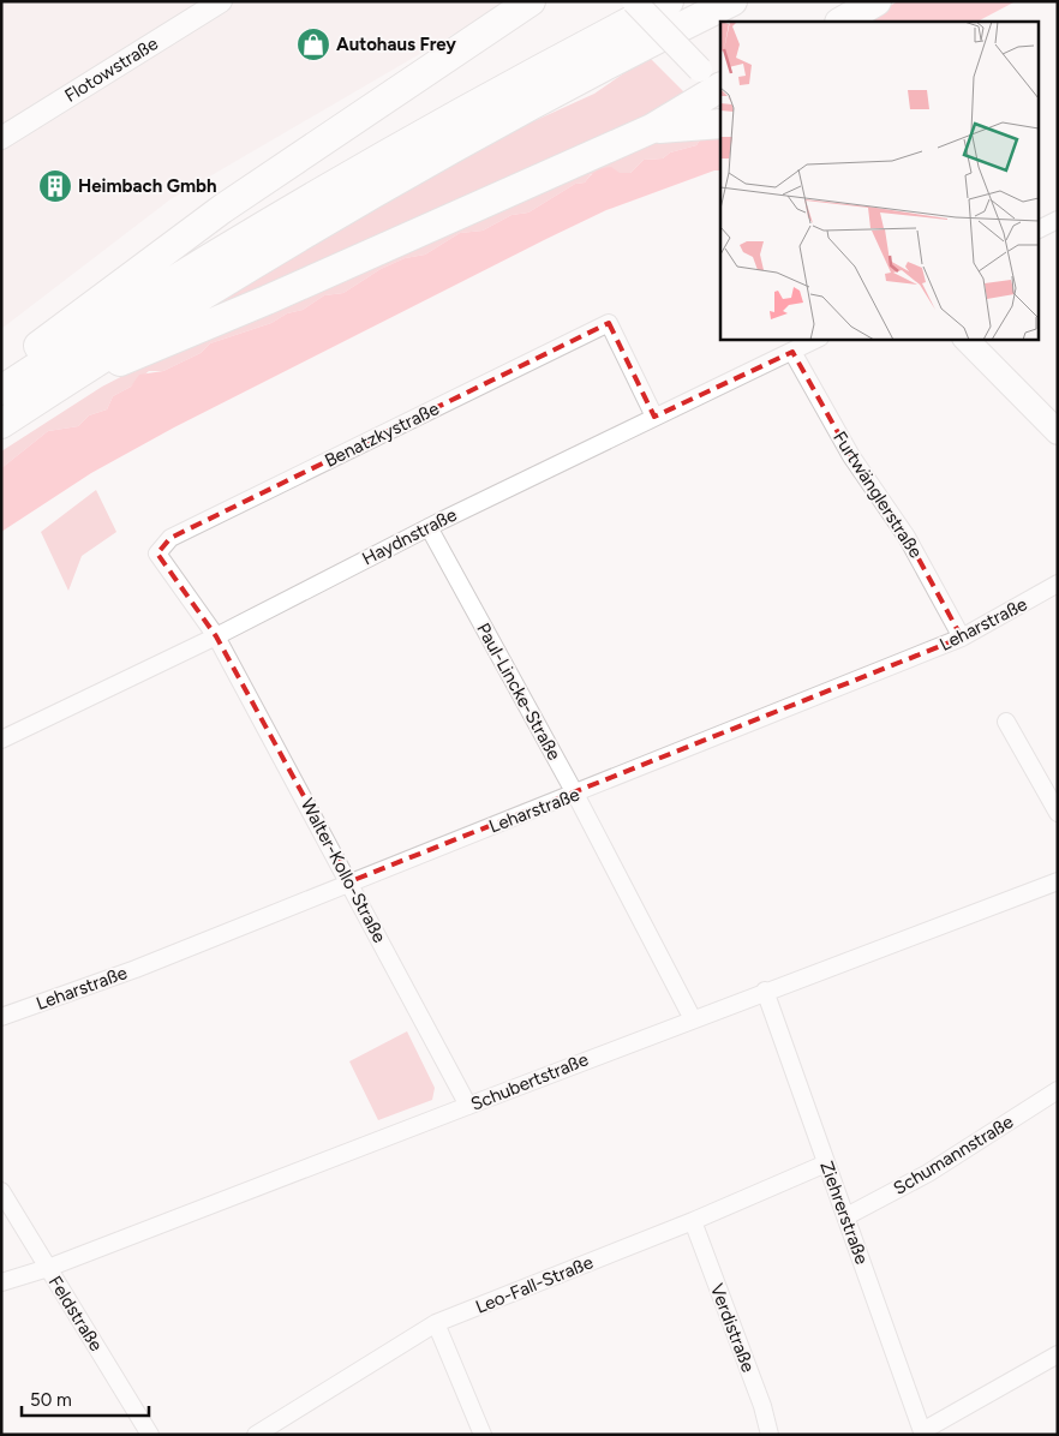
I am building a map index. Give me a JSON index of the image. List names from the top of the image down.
{
  "streets": {
    "street": [
      "Flotowstraße",
      "Benatzkystraße",
      "Furtwänglerstraße",
      "Haydnstraße",
      "Leharstraße",
      "Paul-Lincke-Straße",
      "Walter-Kollo-Straße",
      "Schubertstraße",
      "Schumannstraße",
      "Ziehrerstraße",
      "Leo-Fall-Straße",
      "Feldstraße",
      "Verdistraße"
    ]
  },
  "crossings": [
    ["Benatzkystraße", "Haydnstraße"],
    ["Benatzkystraße", "Walter-Kollo-Straße"],
    ["Furtwänglerstraße", "Haydnstraße"],
    ["Furtwänglerstraße", "Leharstraße"],
    ["Haydnstraße", "Paul-Lincke-Straße"],
    ["Haydnstraße", "Walter-Kollo-Straße"],
    ["Leharstraße", "Paul-Lincke-Straße"],
    ["Leharstraße", "Walter-Kollo-Straße"],
    ["Paul-Lincke-Straße", "Schubertstraße"],
    ["Walter-Kollo-Straße", "Schubertstraße"],
    ["Schubertstraße", "Ziehrerstraße"],
    ["Schubertstraße", "Feldstraße"],
    ["Schumannstraße", "Ziehrerstraße"],
    ["Ziehrerstraße", "Leo-Fall-Straße"],
    ["Leo-Fall-Straße", "Verdistraße"]
  ],
  "places": {
    "shop": ["Autohaus Frey"],
    "building": ["Heimbach Gmbh"]
  },
  "scale_bar": "50 m"
}
